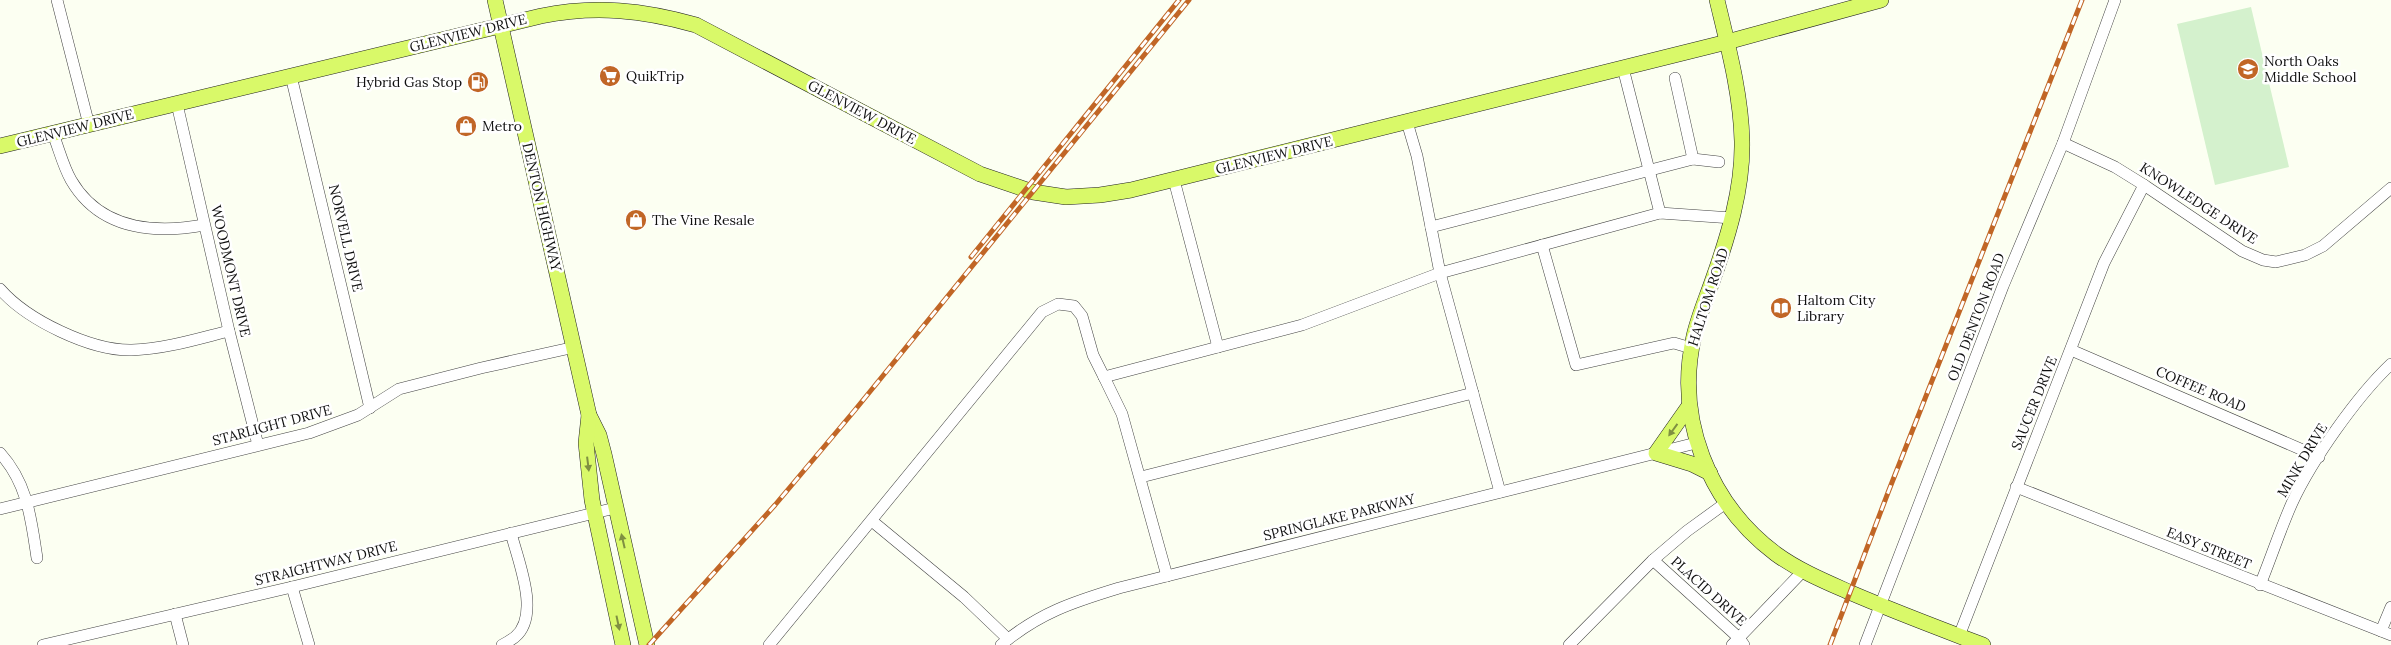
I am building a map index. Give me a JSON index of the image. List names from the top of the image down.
{
  "streets": {
    "main road": ["GLENVIEW DRIVE", "DENTON HIGHWAY", "HALTOM ROAD"],
    "street": [
      "KNOWLEDGE DRIVE",
      "NORVELL DRIVE",
      "WOODMONT DRIVE",
      "OLD DENTON ROAD",
      "COFFEE ROAD",
      "SAUCER DRIVE",
      "STARLIGHT DRIVE",
      "MINK DRIVE",
      "SPRINGLAKE PARKWAY",
      "EASY STREET",
      "STRAIGHTWAY DRIVE",
      "PLACID DRIVE"
    ]
  },
  "crossings": [
    ["GLENVIEW DRIVE", "DENTON HIGHWAY"],
    ["GLENVIEW DRIVE", "NORVELL DRIVE"],
    ["GLENVIEW DRIVE", "WOODMONT DRIVE"],
    ["GLENVIEW DRIVE", "HALTOM ROAD"],
    ["KNOWLEDGE DRIVE", "OLD DENTON ROAD"],
    ["KNOWLEDGE DRIVE", "SAUCER DRIVE"],
    ["DENTON HIGHWAY", "STARLIGHT DRIVE"],
    ["DENTON HIGHWAY", "STRAIGHTWAY DRIVE"],
    ["NORVELL DRIVE", "STARLIGHT DRIVE"],
    ["WOODMONT DRIVE", "STARLIGHT DRIVE"],
    ["HALTOM ROAD", "OLD DENTON ROAD"],
    ["HALTOM ROAD", "SAUCER DRIVE"],
    ["HALTOM ROAD", "SPRINGLAKE PARKWAY"],
    ["COFFEE ROAD", "SAUCER DRIVE"],
    ["COFFEE ROAD", "MINK DRIVE"],
    ["SAUCER DRIVE", "EASY STREET"],
    ["MINK DRIVE", "EASY STREET"]
  ],
  "places": {
    "school or university": ["North Oaks Middle School"],
    "supermarket": ["QuikTrip"],
    "fuel station": ["Hybrid Gas Stop"],
    "shop": ["Metro", "The Vine Resale"],
    "library": ["Haltom City Library"]
  }
}
